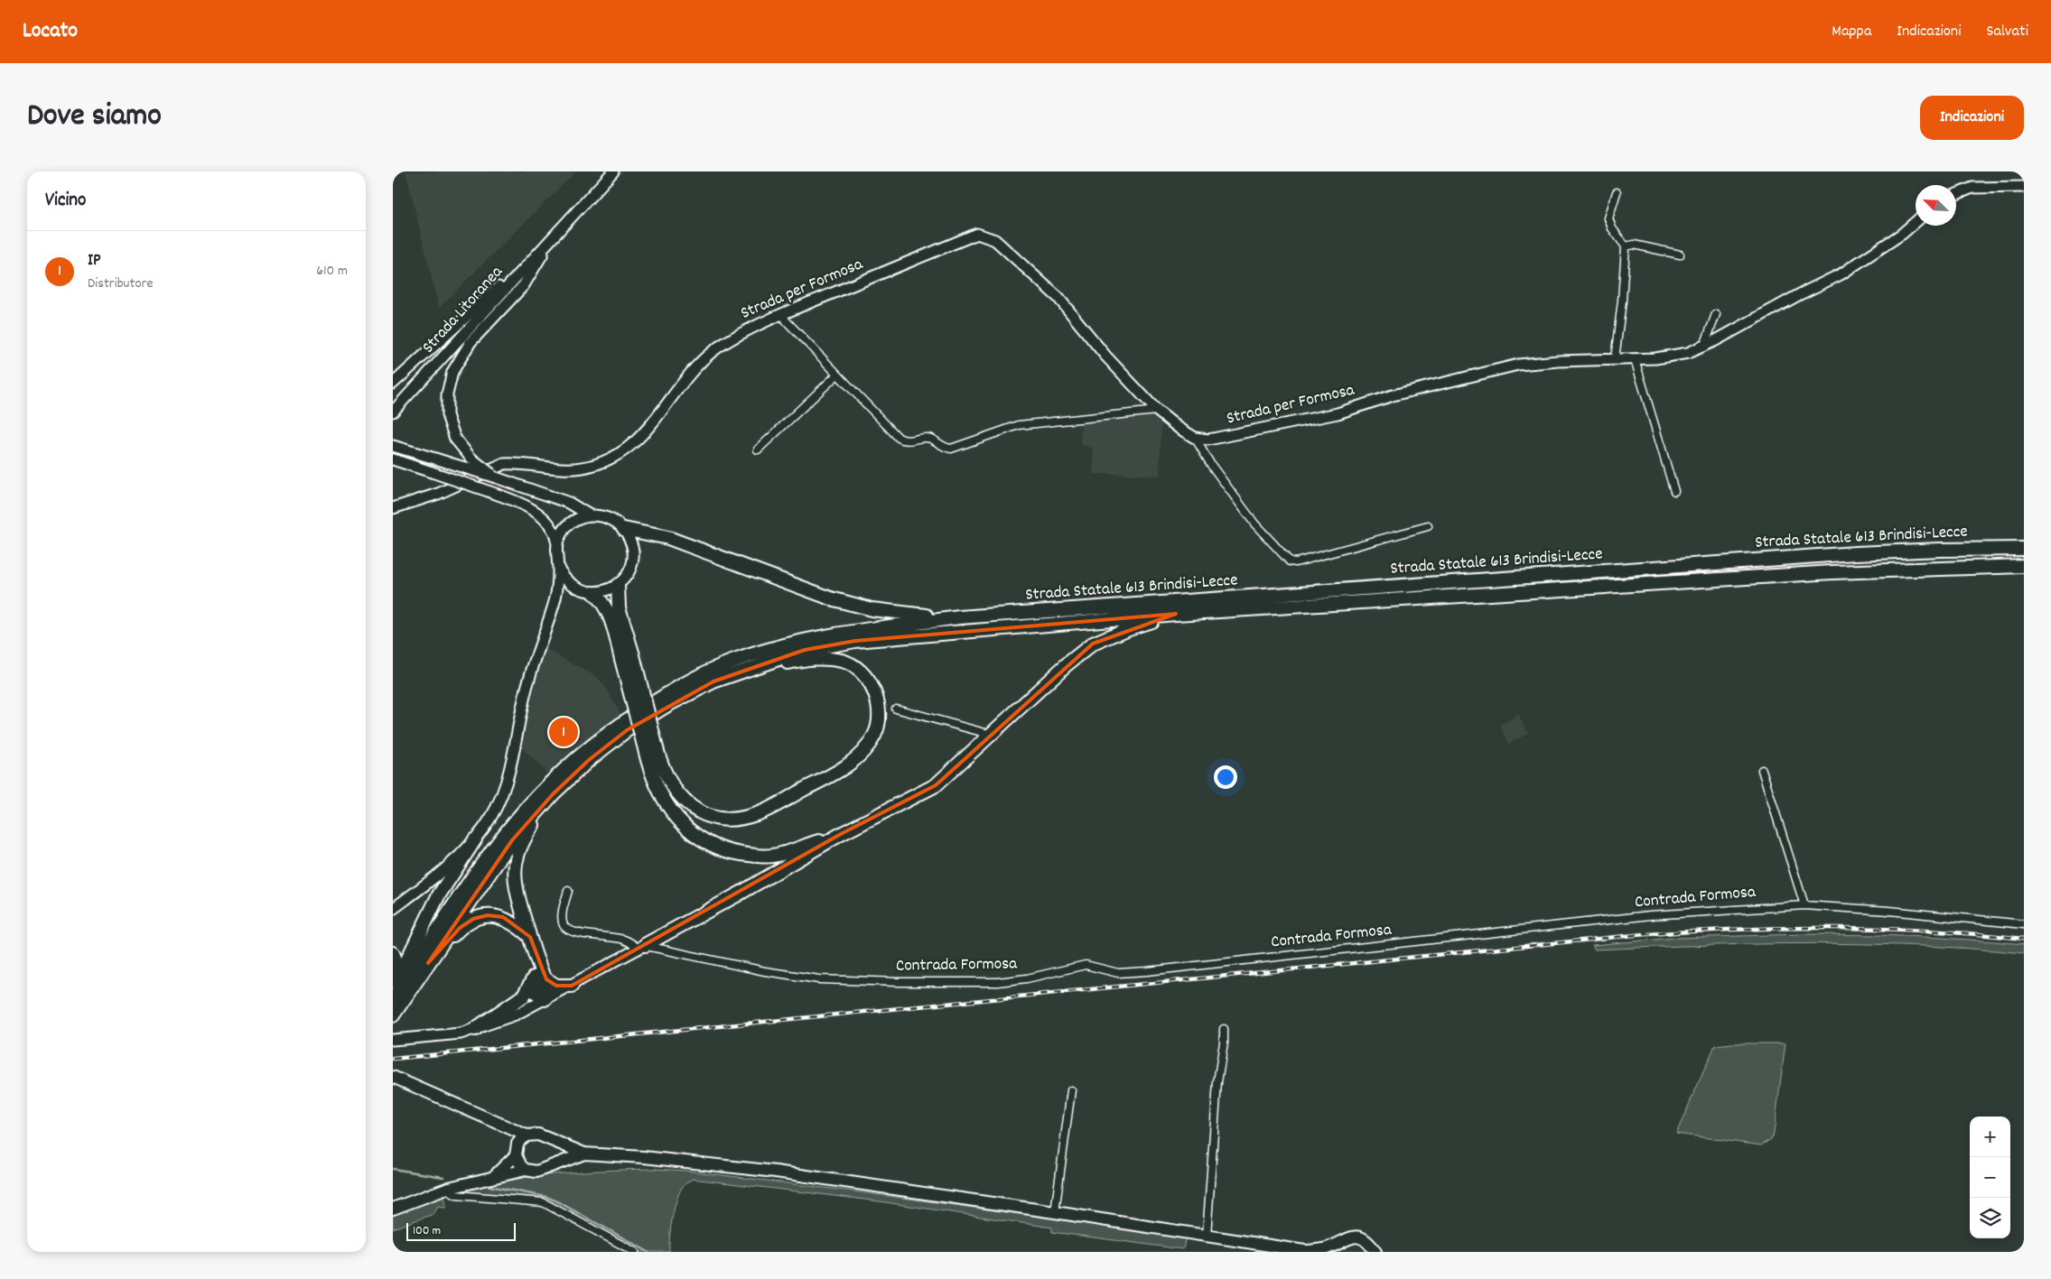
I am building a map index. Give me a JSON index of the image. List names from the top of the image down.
{
  "streets": {
    "highway": ["Strada Statale 613 Brindisi-Lecce"],
    "street": ["Strada per Formosa", "Strada Litoranea", "Contrada Formosa"]
  },
  "scale_bar": "100 m",
  "north": "top left",
  "page": {
    "header": "Locato",
    "nav": ["Mappa", "Indicazioni", "Salvati"],
    "title": "Dove siamo",
    "buttons": "Indicazioni",
    "heading": "Vicino",
    "list": [
      {
        "mark": "1",
        "name": "IP",
        "note": "Distributore",
        "value": "610 m"
      }
    ],
    "pins": "1",
    "map_buttons": ["+", "−"],
    "scale": "100 m"
  }
}
